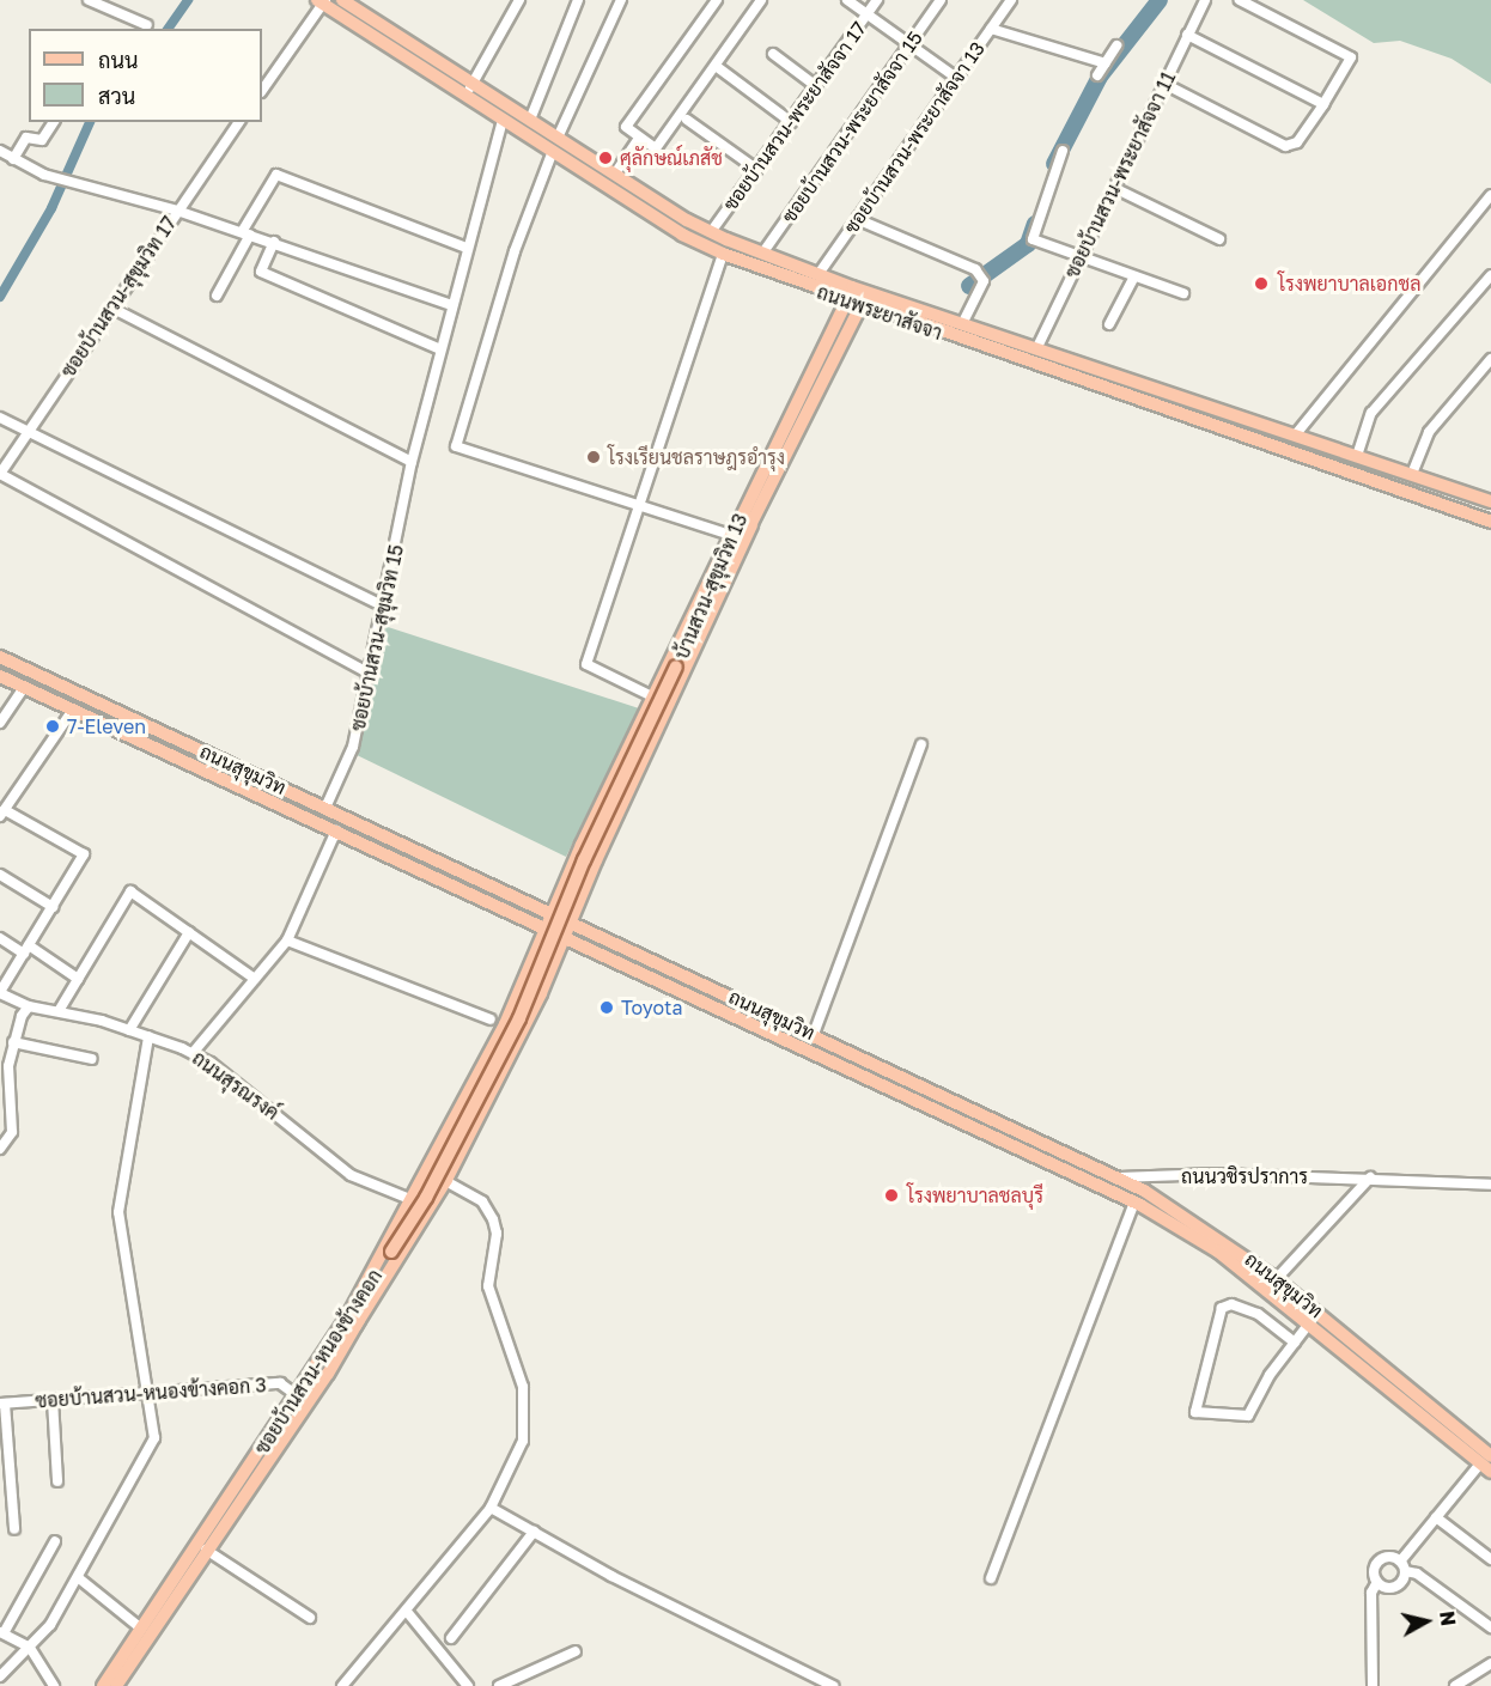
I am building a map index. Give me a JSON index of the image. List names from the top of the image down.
{
  "streets": {
    "main road": [
      "ถนนพระยาสัจจา",
      "บ้านสวน-สุขุมวิท 13",
      "ถนนสุขุมวิท",
      "ซอยบ้านสวน-หนองข้างคอก"
    ],
    "street": [
      "ซอยบ้านสวน-พระยาสัจจา 17",
      "ซอยบ้านสวน-พระยาสัจจา 15",
      "ซอยบ้านสวน-พระยาสัจจา 13",
      "ซอยบ้านสวน-พระยาสัจจา 11",
      "ซอยบ้านสวน-สุขุมวิท 17",
      "ซอยบ้านสวน-สุขุมวิท 15",
      "ถนนสุรณรงค์",
      "ถนนวชิรปราการ",
      "ซอยบ้านสวน-หนองข้างคอก 3"
    ]
  },
  "crossings": [
    ["ซอยบ้านสวน-พระยาสัจจา 17", "ถนนพระยาสัจจา"],
    ["ซอยบ้านสวน-พระยาสัจจา 15", "ถนนพระยาสัจจา"],
    ["ซอยบ้านสวน-พระยาสัจจา 13", "ถนนพระยาสัจจา"],
    ["ซอยบ้านสวน-พระยาสัจจา 11", "ถนนพระยาสัจจา"],
    ["ถนนพระยาสัจจา", "บ้านสวน-สุขุมวิท 13"],
    ["ถนนพระยาสัจจา", "ซอยบ้านสวน-สุขุมวิท 15"],
    ["บ้านสวน-สุขุมวิท 13", "ซอยบ้านสวน-หนองข้างคอก"],
    ["ซอยบ้านสวน-สุขุมวิท 15", "ถนนสุขุมวิท"],
    ["ถนนสุขุมวิท", "ถนนวชิรปราการ"],
    ["ซอยบ้านสวน-หนองข้างคอก", "ซอยบ้านสวน-หนองข้างคอก 3"]
  ],
  "places": [
    "ศุลักษณ์เภสัช",
    "โรงพยาบาลเอกชล",
    "โรงเรียนชลราษฎรอำรุง",
    "7-Eleven",
    "Toyota",
    "โรงพยาบาลชลบุรี"
  ],
  "legend": ["ถนน", "สวน"],
  "north": "right"
}
